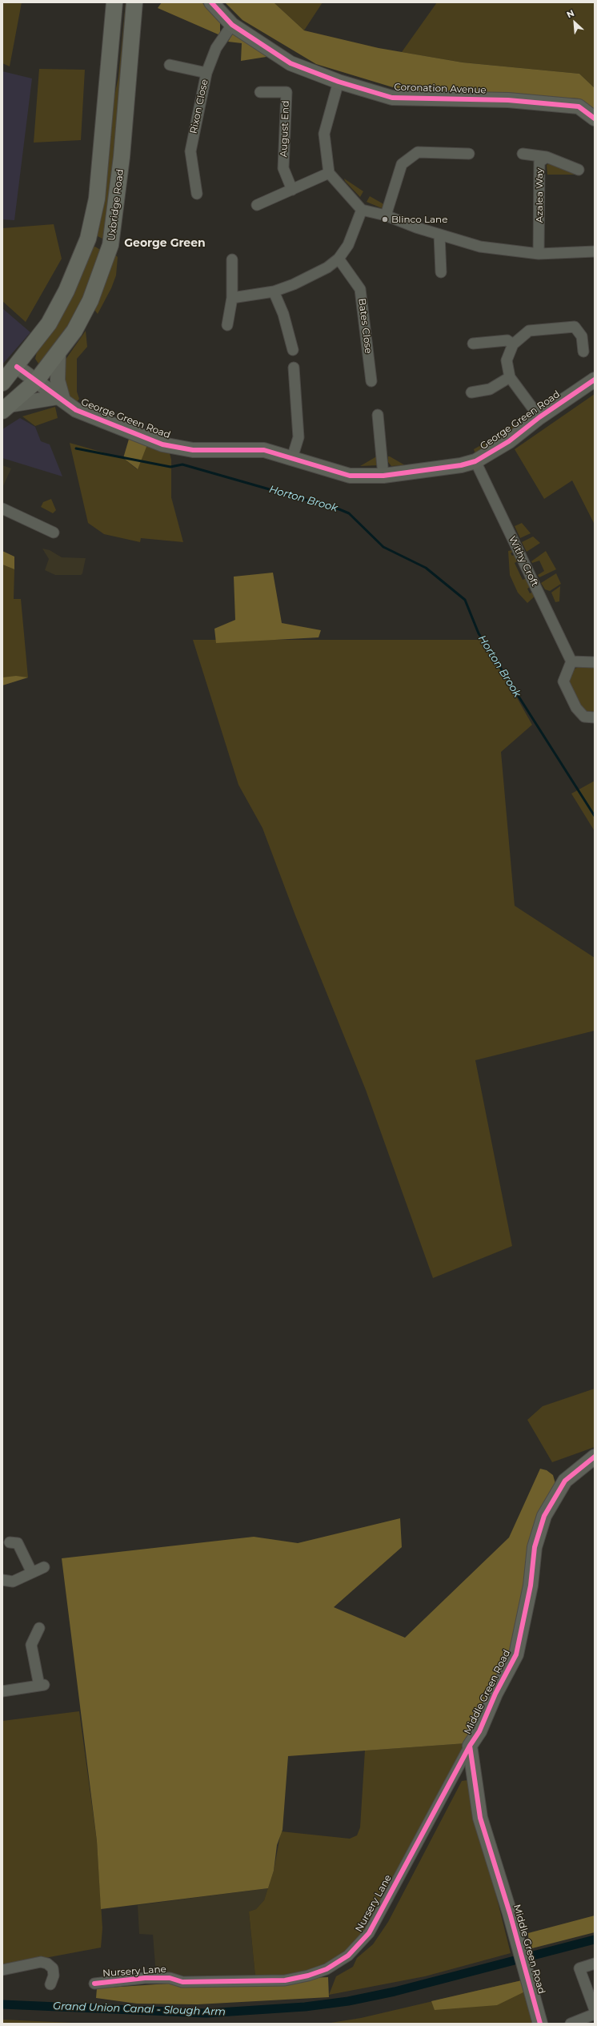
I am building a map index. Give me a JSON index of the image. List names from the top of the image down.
{
  "streets": {
    "main road": ["Uxbridge Road"],
    "street": [
      "Coronation Avenue",
      "Rixon Close",
      "August End",
      "Azalea Way",
      "Bates Close",
      "George Green Road",
      "Withy Croft",
      "Middle Green Road",
      "Nursery Lane"
    ]
  },
  "crossings": [
    ["Coronation Avenue", "Rixon Close"],
    ["Uxbridge Road", "George Green Road"],
    ["George Green Road", "Withy Croft"],
    ["Middle Green Road", "Nursery Lane"]
  ],
  "districts": ["George Green"],
  "water": ["Horton Brook", "Grand Union Canal - Slough Arm"],
  "places": ["Blinco Lane"],
  "north": "top left"
}
